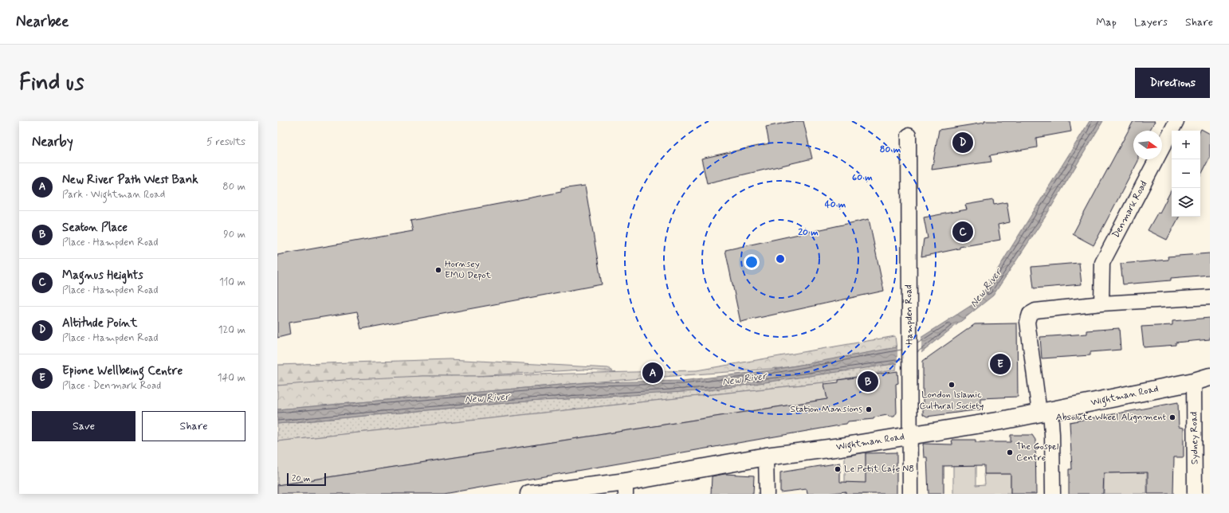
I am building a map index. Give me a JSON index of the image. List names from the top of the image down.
{
  "streets": {
    "main road": ["Wightman Road"],
    "street": ["Denmark Road", "Hampden Road", "Sydney Road"]
  },
  "crossings": [
    ["Hampden Road", "Wightman Road"],
    ["Wightman Road", "Sydney Road"]
  ],
  "water": ["New River"],
  "places": [
    "Hornsey EMU Depot",
    "London Islamic Cultural Society",
    "Station Mansions",
    "Absolute Wheel Alignment",
    "The Gospel Centre",
    "Le Petit Cafe N8"
  ],
  "scale_bar": "20 m",
  "north": "right",
  "page": {
    "header": "Nearbee",
    "nav": ["Map", "Layers", "Share"],
    "buttons": [
      "Directions",
      ["Save", "Share"]
    ],
    "title": "Find us",
    "heading": ["Nearby", "5 results"],
    "map_buttons": ["+", "−"],
    "pins": [
      "D",
      "C",
      "E",
      "A",
      "B"
    ],
    "list": [
      {
        "mark": "A",
        "name": "New River Path West Bank",
        "note": "Park · Wightman Road",
        "value": "80 m"
      },
      {
        "mark": "B",
        "name": "Seaton Place",
        "note": "Place · Hampden Road",
        "value": "90 m"
      },
      {
        "mark": "C",
        "name": "Magnus Heights",
        "note": "Place · Hampden Road",
        "value": "110 m"
      },
      {
        "mark": "D",
        "name": "Altitude Point",
        "note": "Place · Hampden Road",
        "value": "120 m"
      },
      {
        "mark": "E",
        "name": "Epione Wellbeing Centre",
        "note": "Place · Denmark Road",
        "value": "140 m"
      }
    ],
    "scale": "20 m"
  },
  "rings": [
    "80 m",
    "60 m",
    "40 m",
    "20 m"
  ]
}
